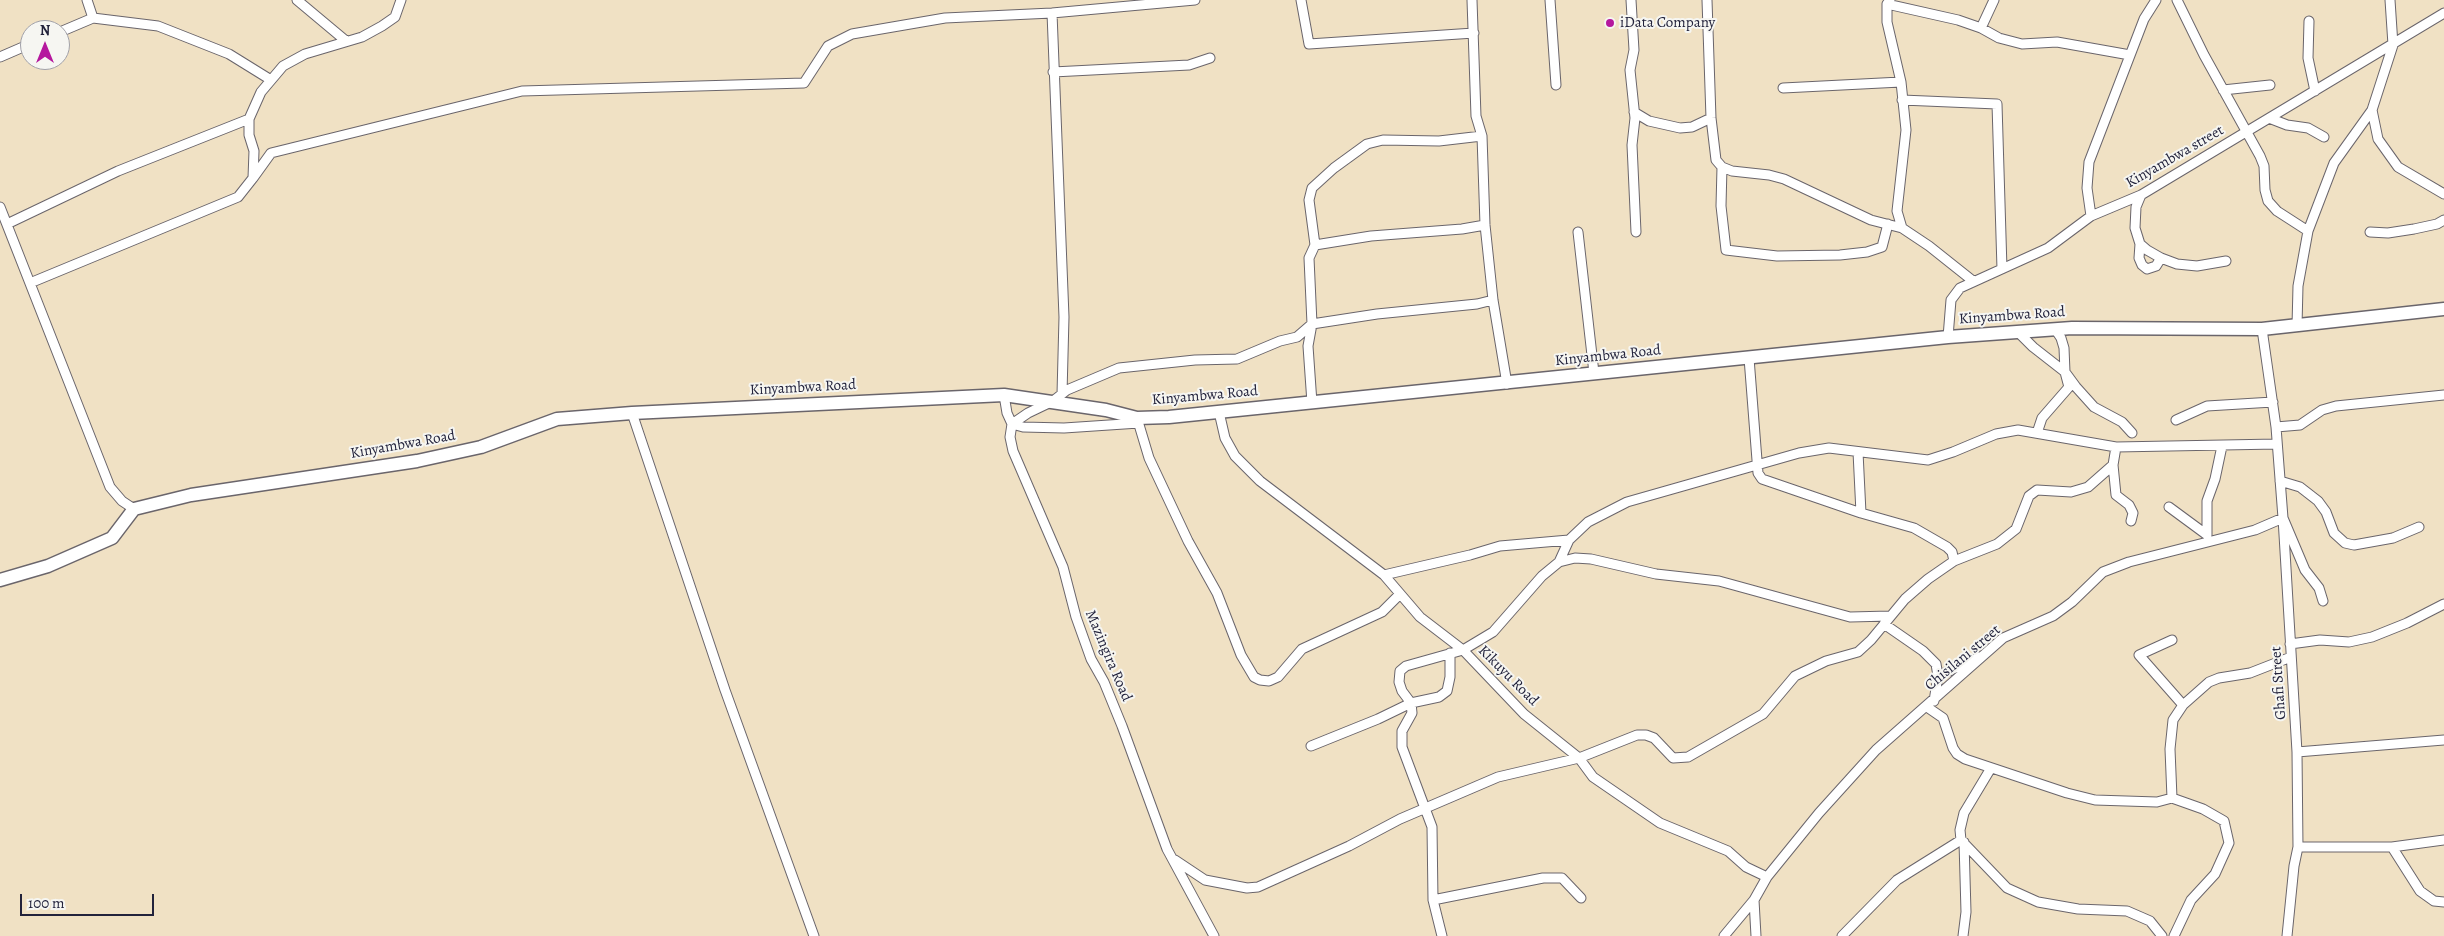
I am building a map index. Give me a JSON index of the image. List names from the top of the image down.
{
  "streets": {
    "street": [
      "Kinyambwa street",
      "Kinyambwa Road",
      "Mazingira Road",
      "Chisilani street",
      "Kikuyu Road",
      "Ghafi Street"
    ]
  },
  "crossings": [
    ["Kinyambwa street", "Kinyambwa Road"],
    ["Kinyambwa Road", "Mazingira Road"],
    ["Kinyambwa Road", "Kikuyu Road"],
    ["Kinyambwa Road", "Ghafi Street"],
    ["Chisilani street", "Kikuyu Road"],
    ["Chisilani street", "Ghafi Street"]
  ],
  "places": ["iData Company"],
  "scale_bar": "100 m",
  "north": "top"
}
